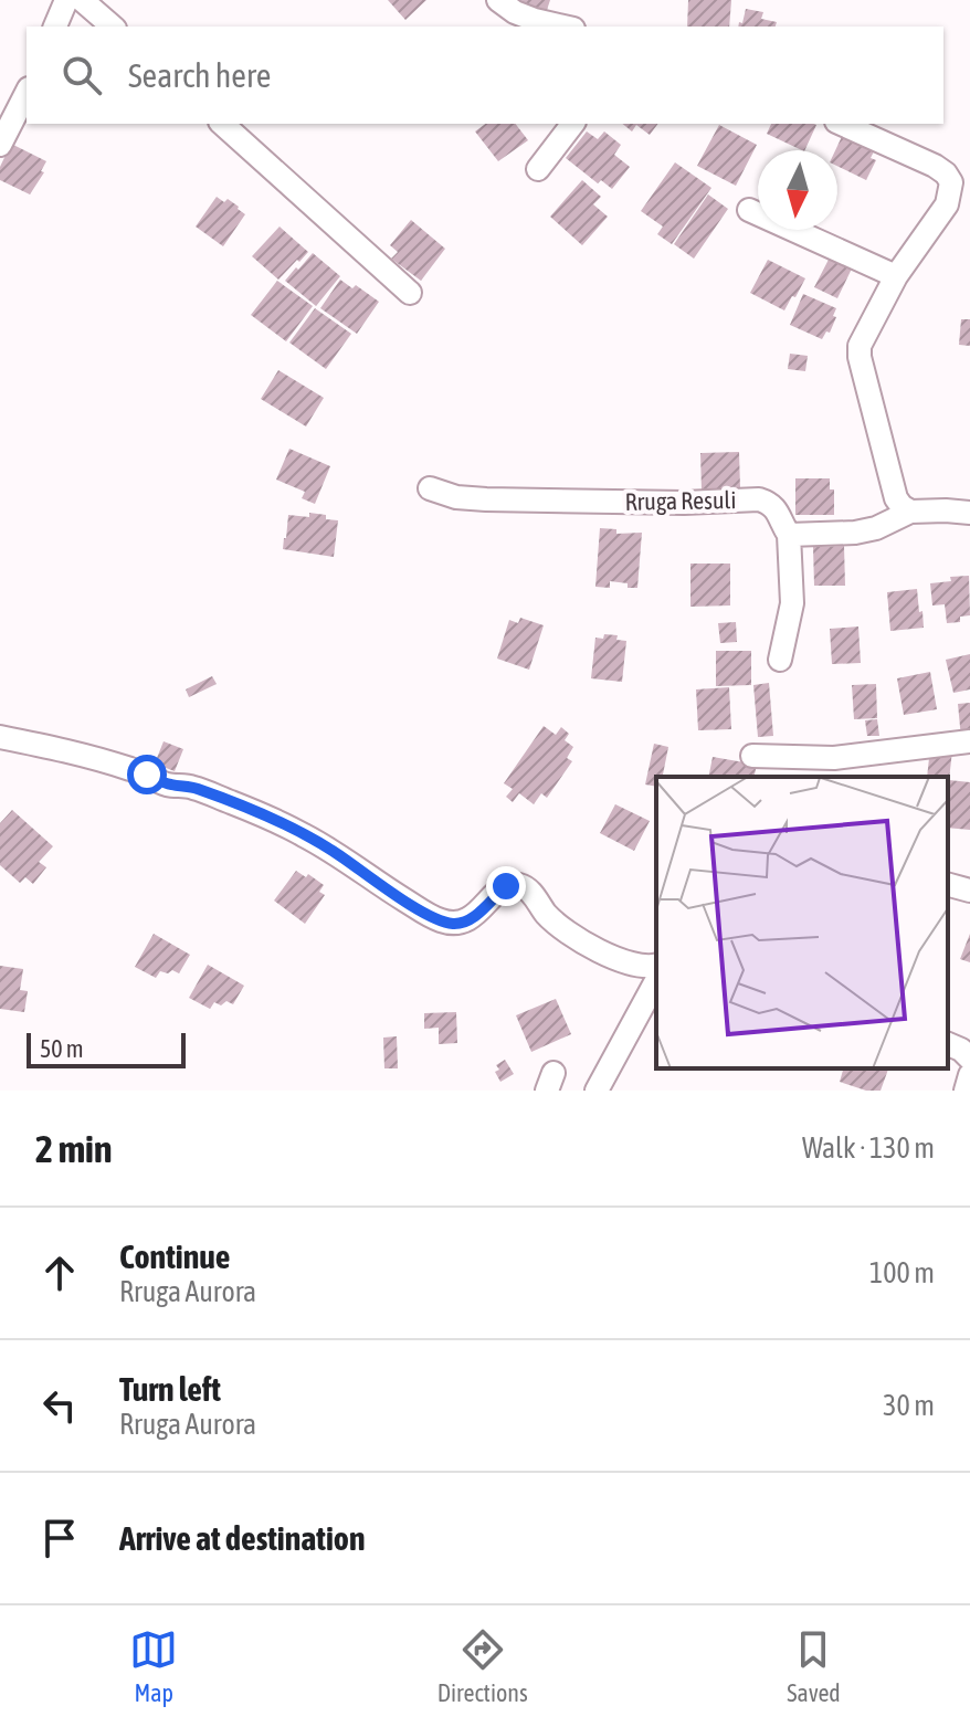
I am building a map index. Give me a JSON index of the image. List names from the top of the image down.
{
  "streets": {
    "street": ["Rruga Resuli"]
  },
  "scale_bar": "50 m",
  "north": "bottom",
  "page": {
    "search": "Search here",
    "scale": "50 m",
    "heading": ["2 min", "Walk · 130 m"],
    "list": [
      ["Continue", "Rruga Aurora", "100 m"],
      ["Turn left", "Rruga Aurora", "30 m"],
      "Arrive at destination"
    ],
    "nav": ["Map", "Directions", "Saved"]
  }
}
